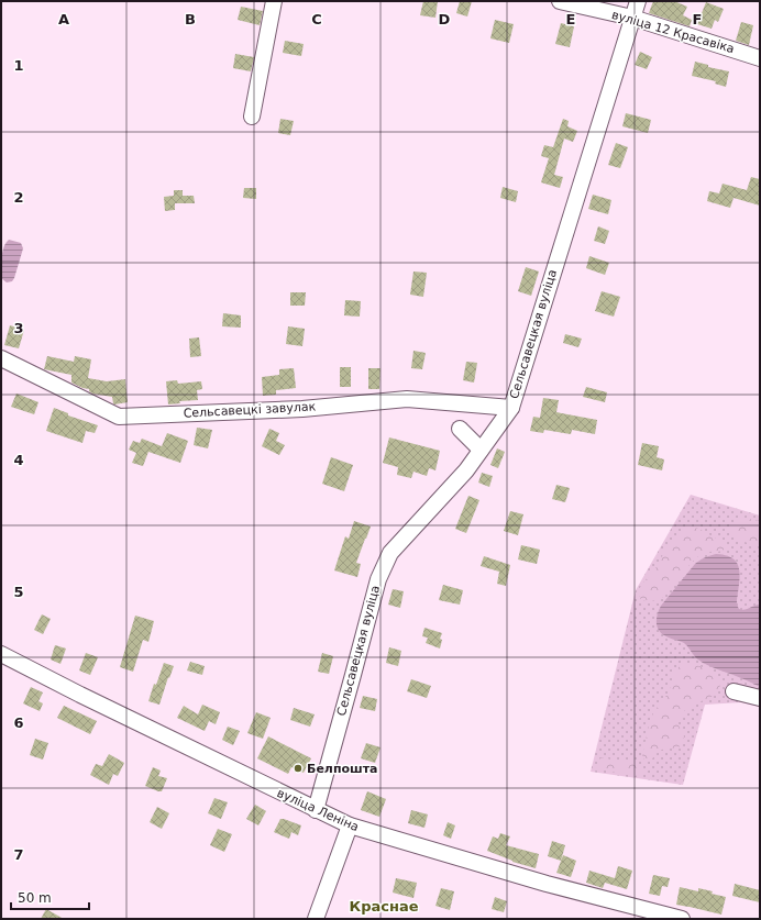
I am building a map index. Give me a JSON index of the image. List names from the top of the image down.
{
  "streets": {
    "street": [
      "вуліца 12 Красавіка",
      "Сельсавецкая вуліца",
      "Сельсавецкі завулак",
      "вуліца Леніна"
    ]
  },
  "crossings": [
    ["вуліца 12 Красавіка", "Сельсавецкая вуліца"],
    ["Сельсавецкая вуліца", "Сельсавецкі завулак"],
    ["Сельсавецкая вуліца", "вуліца Леніна"]
  ],
  "districts": ["Краснае"],
  "places": ["Белпошта"],
  "scale_bar": "50 m",
  "grid": {
    "columns": [
      "A",
      "B",
      "C",
      "D",
      "E",
      "F"
    ],
    "rows": [
      "1",
      "2",
      "3",
      "4",
      "5",
      "6",
      "7"
    ]
  }
}
